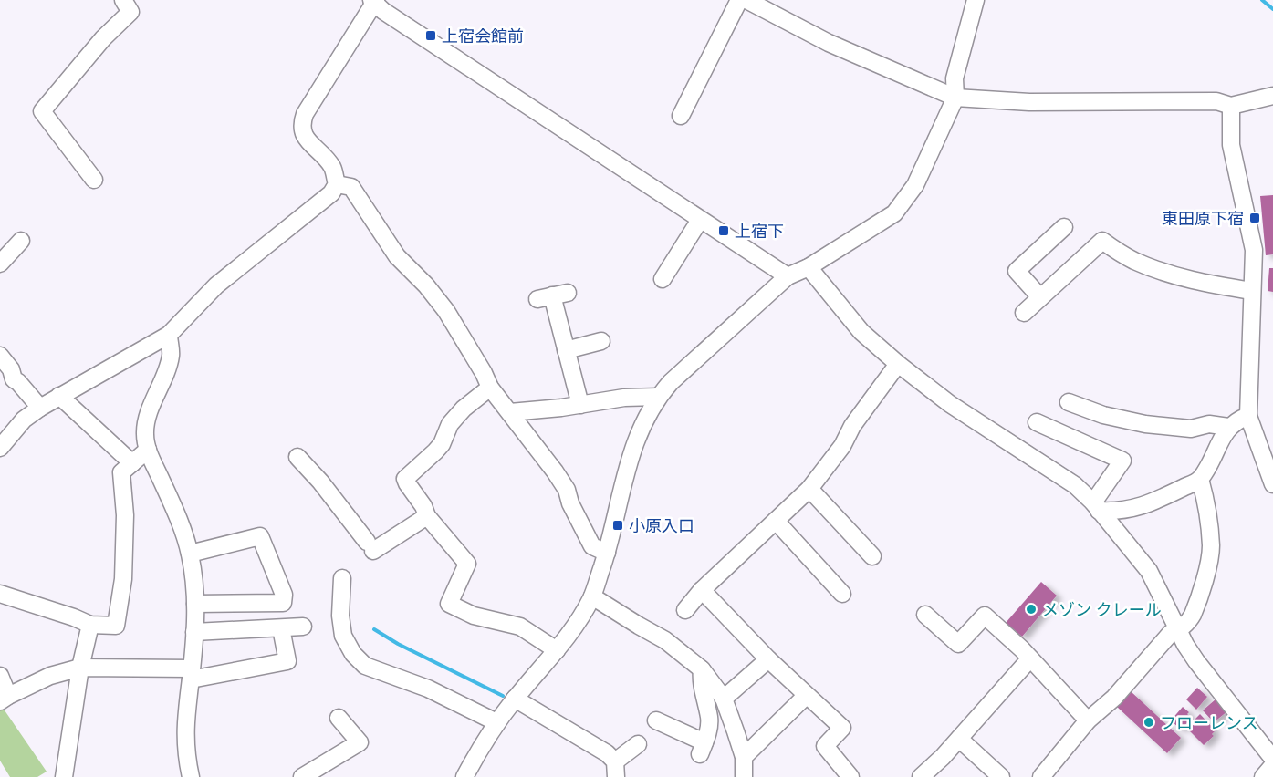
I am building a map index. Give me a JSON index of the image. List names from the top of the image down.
{
  "places": {
    "transit": [
      "上宿会館前",
      "東田原下宿",
      "上宿下",
      "小原入口"
    ],
    "other": ["メゾン クレール", "フローレンス"]
  }
}
